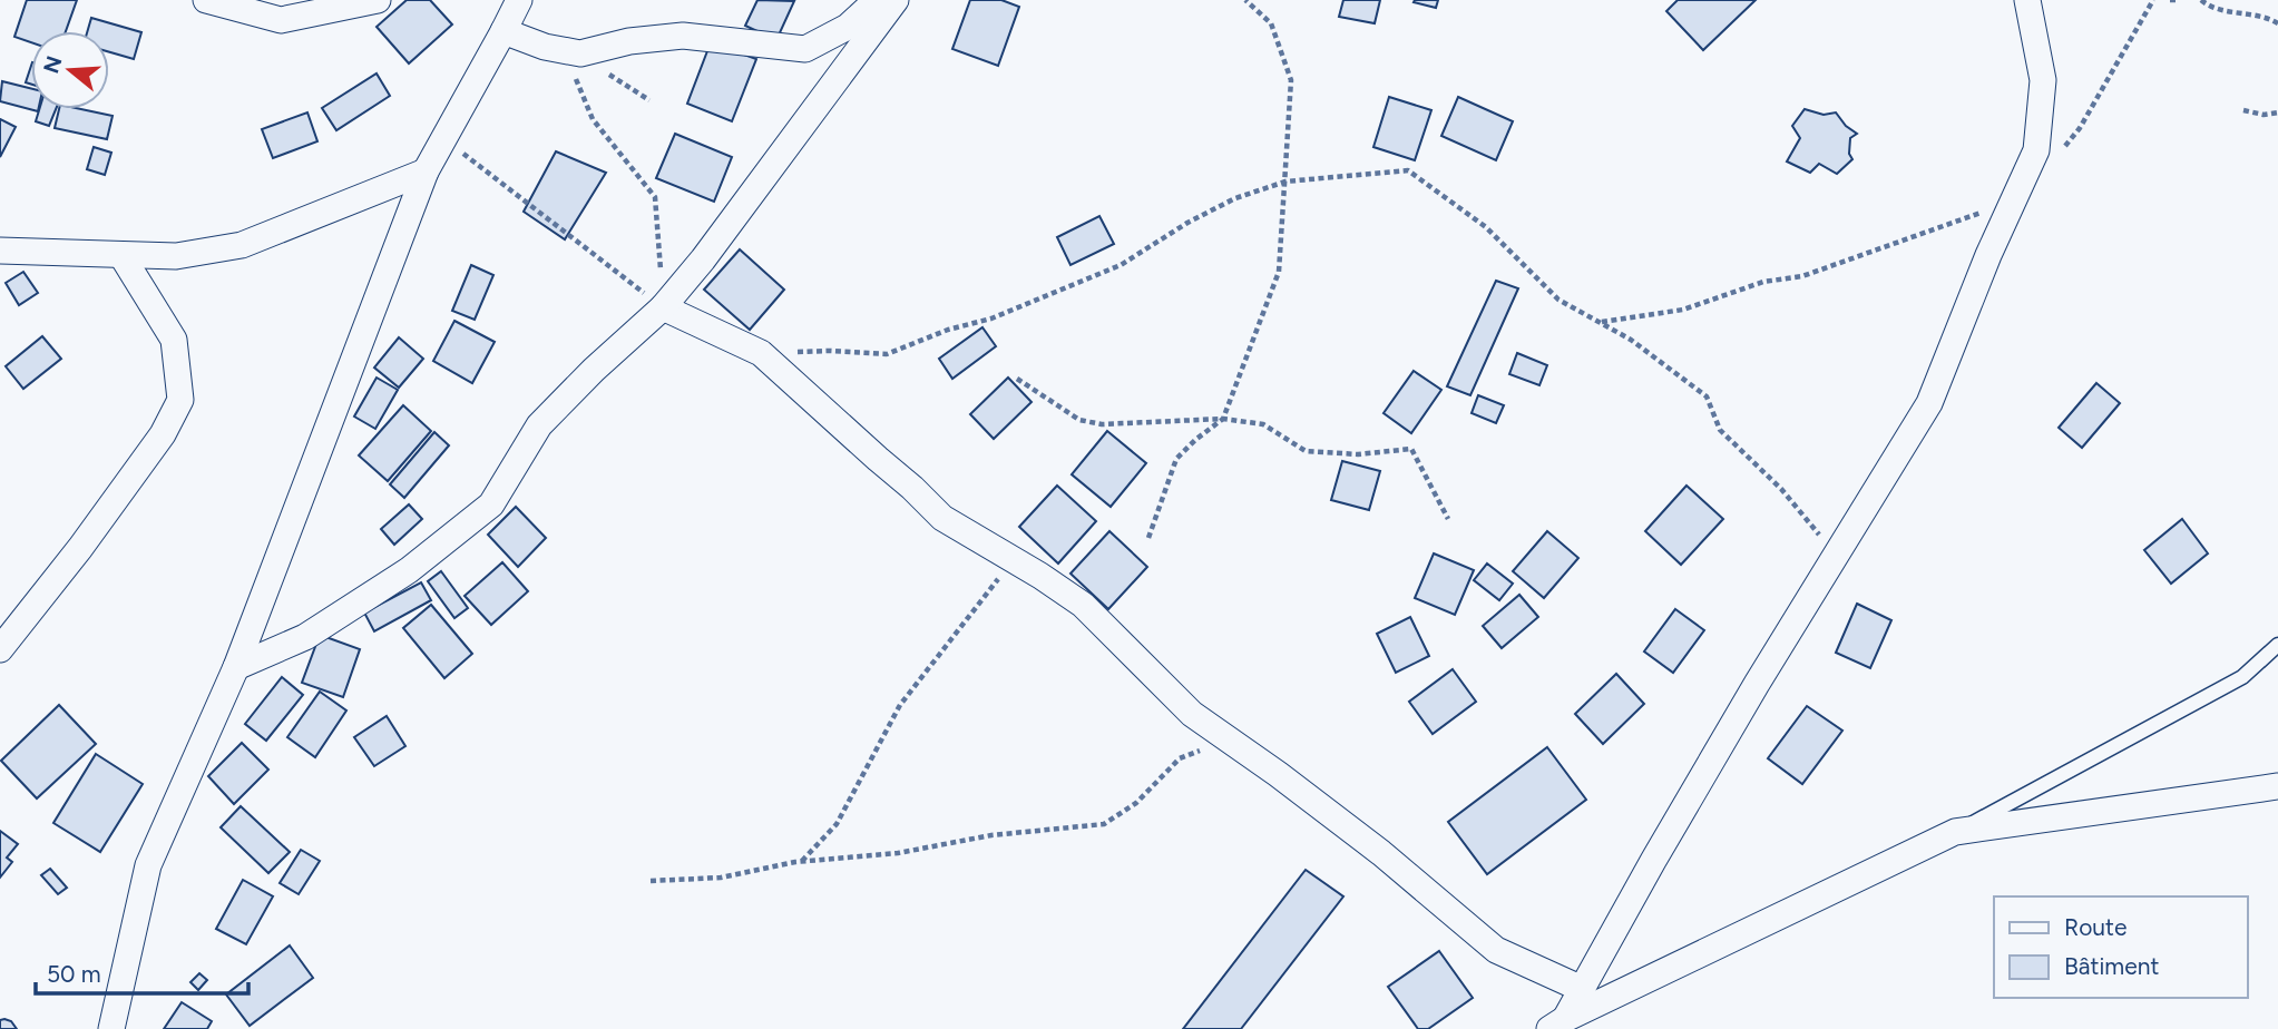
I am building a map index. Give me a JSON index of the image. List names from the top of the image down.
{
  "legend": ["Route", "Bâtiment"],
  "scale_bar": "50 m",
  "north": "left"
}
